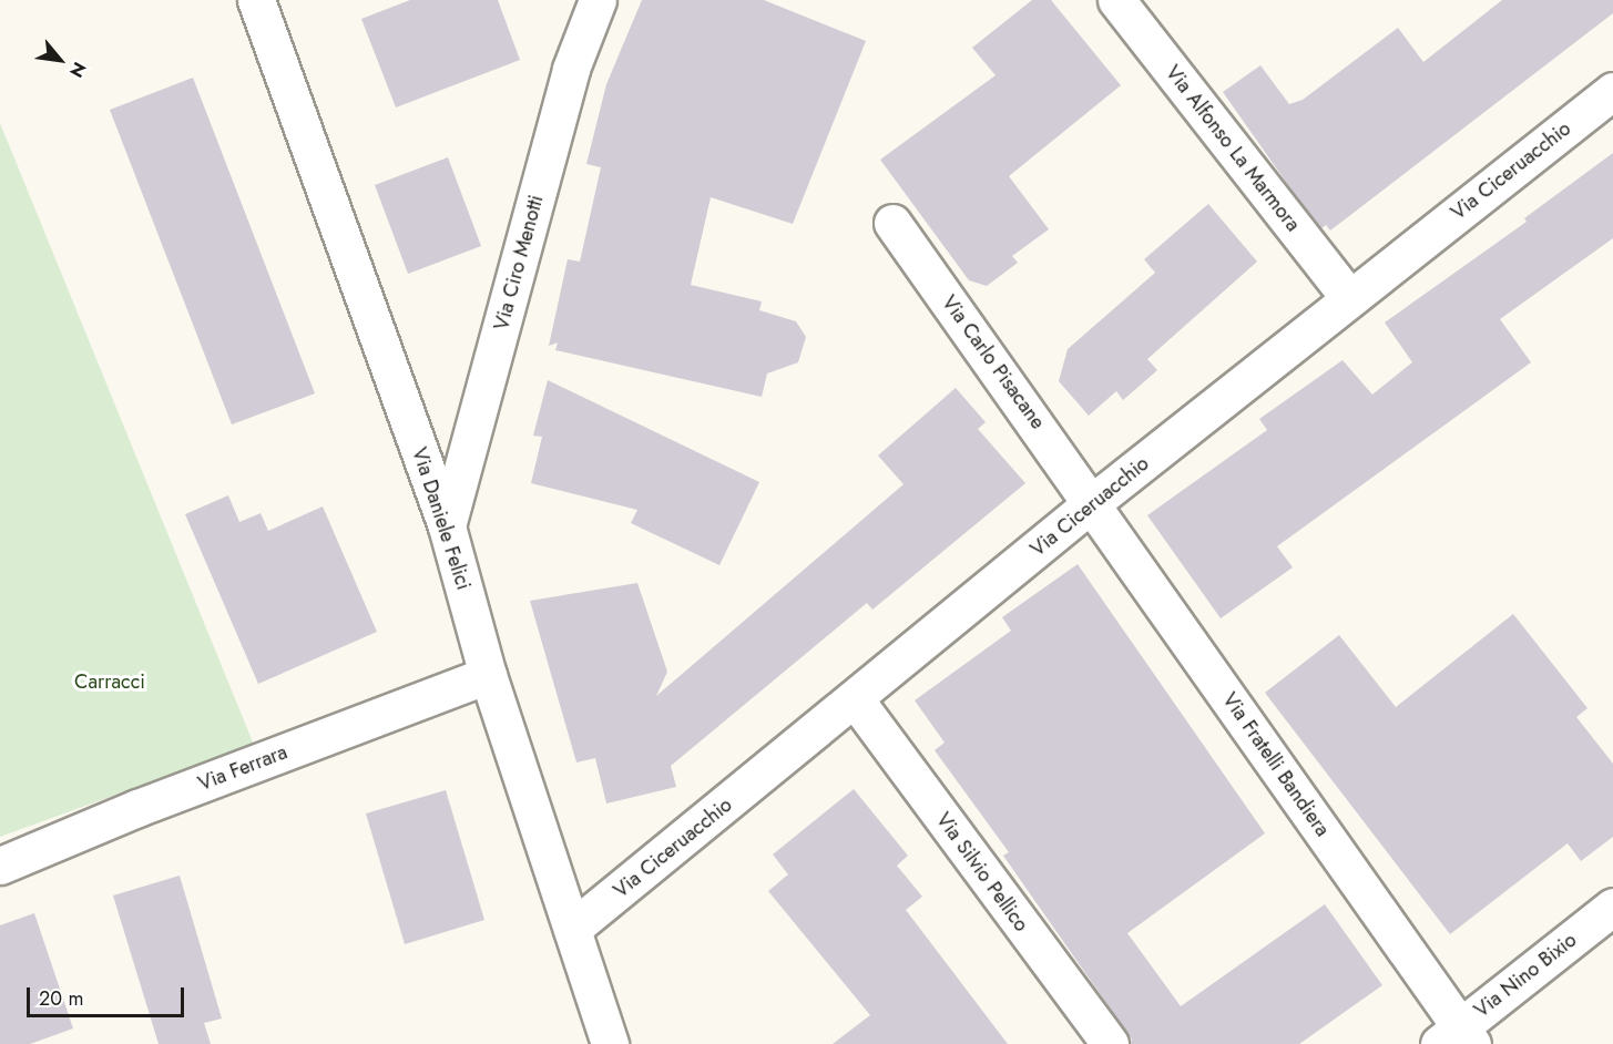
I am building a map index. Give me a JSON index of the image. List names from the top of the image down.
{
  "streets": {
    "street": [
      "Via Alfonso La Marmora",
      "Via Ciceruacchio",
      "Via Ciro Menotti",
      "Via Carlo Pisacane",
      "Via Daniele Felici",
      "Via Fratelli Bandiera",
      "Via Ferrara",
      "Via Silvio Pellico",
      "Via Nino Bixio"
    ]
  },
  "crossings": [
    ["Via Alfonso La Marmora", "Via Ciceruacchio"],
    ["Via Ciceruacchio", "Via Carlo Pisacane"],
    ["Via Ciceruacchio", "Via Daniele Felici"],
    ["Via Ciceruacchio", "Via Fratelli Bandiera"],
    ["Via Ciceruacchio", "Via Silvio Pellico"],
    ["Via Ciro Menotti", "Via Daniele Felici"],
    ["Via Carlo Pisacane", "Via Fratelli Bandiera"],
    ["Via Daniele Felici", "Via Ferrara"],
    ["Via Fratelli Bandiera", "Via Nino Bixio"]
  ],
  "parks": ["Carracci"],
  "scale_bar": "20 m",
  "north": "bottom right"
}
